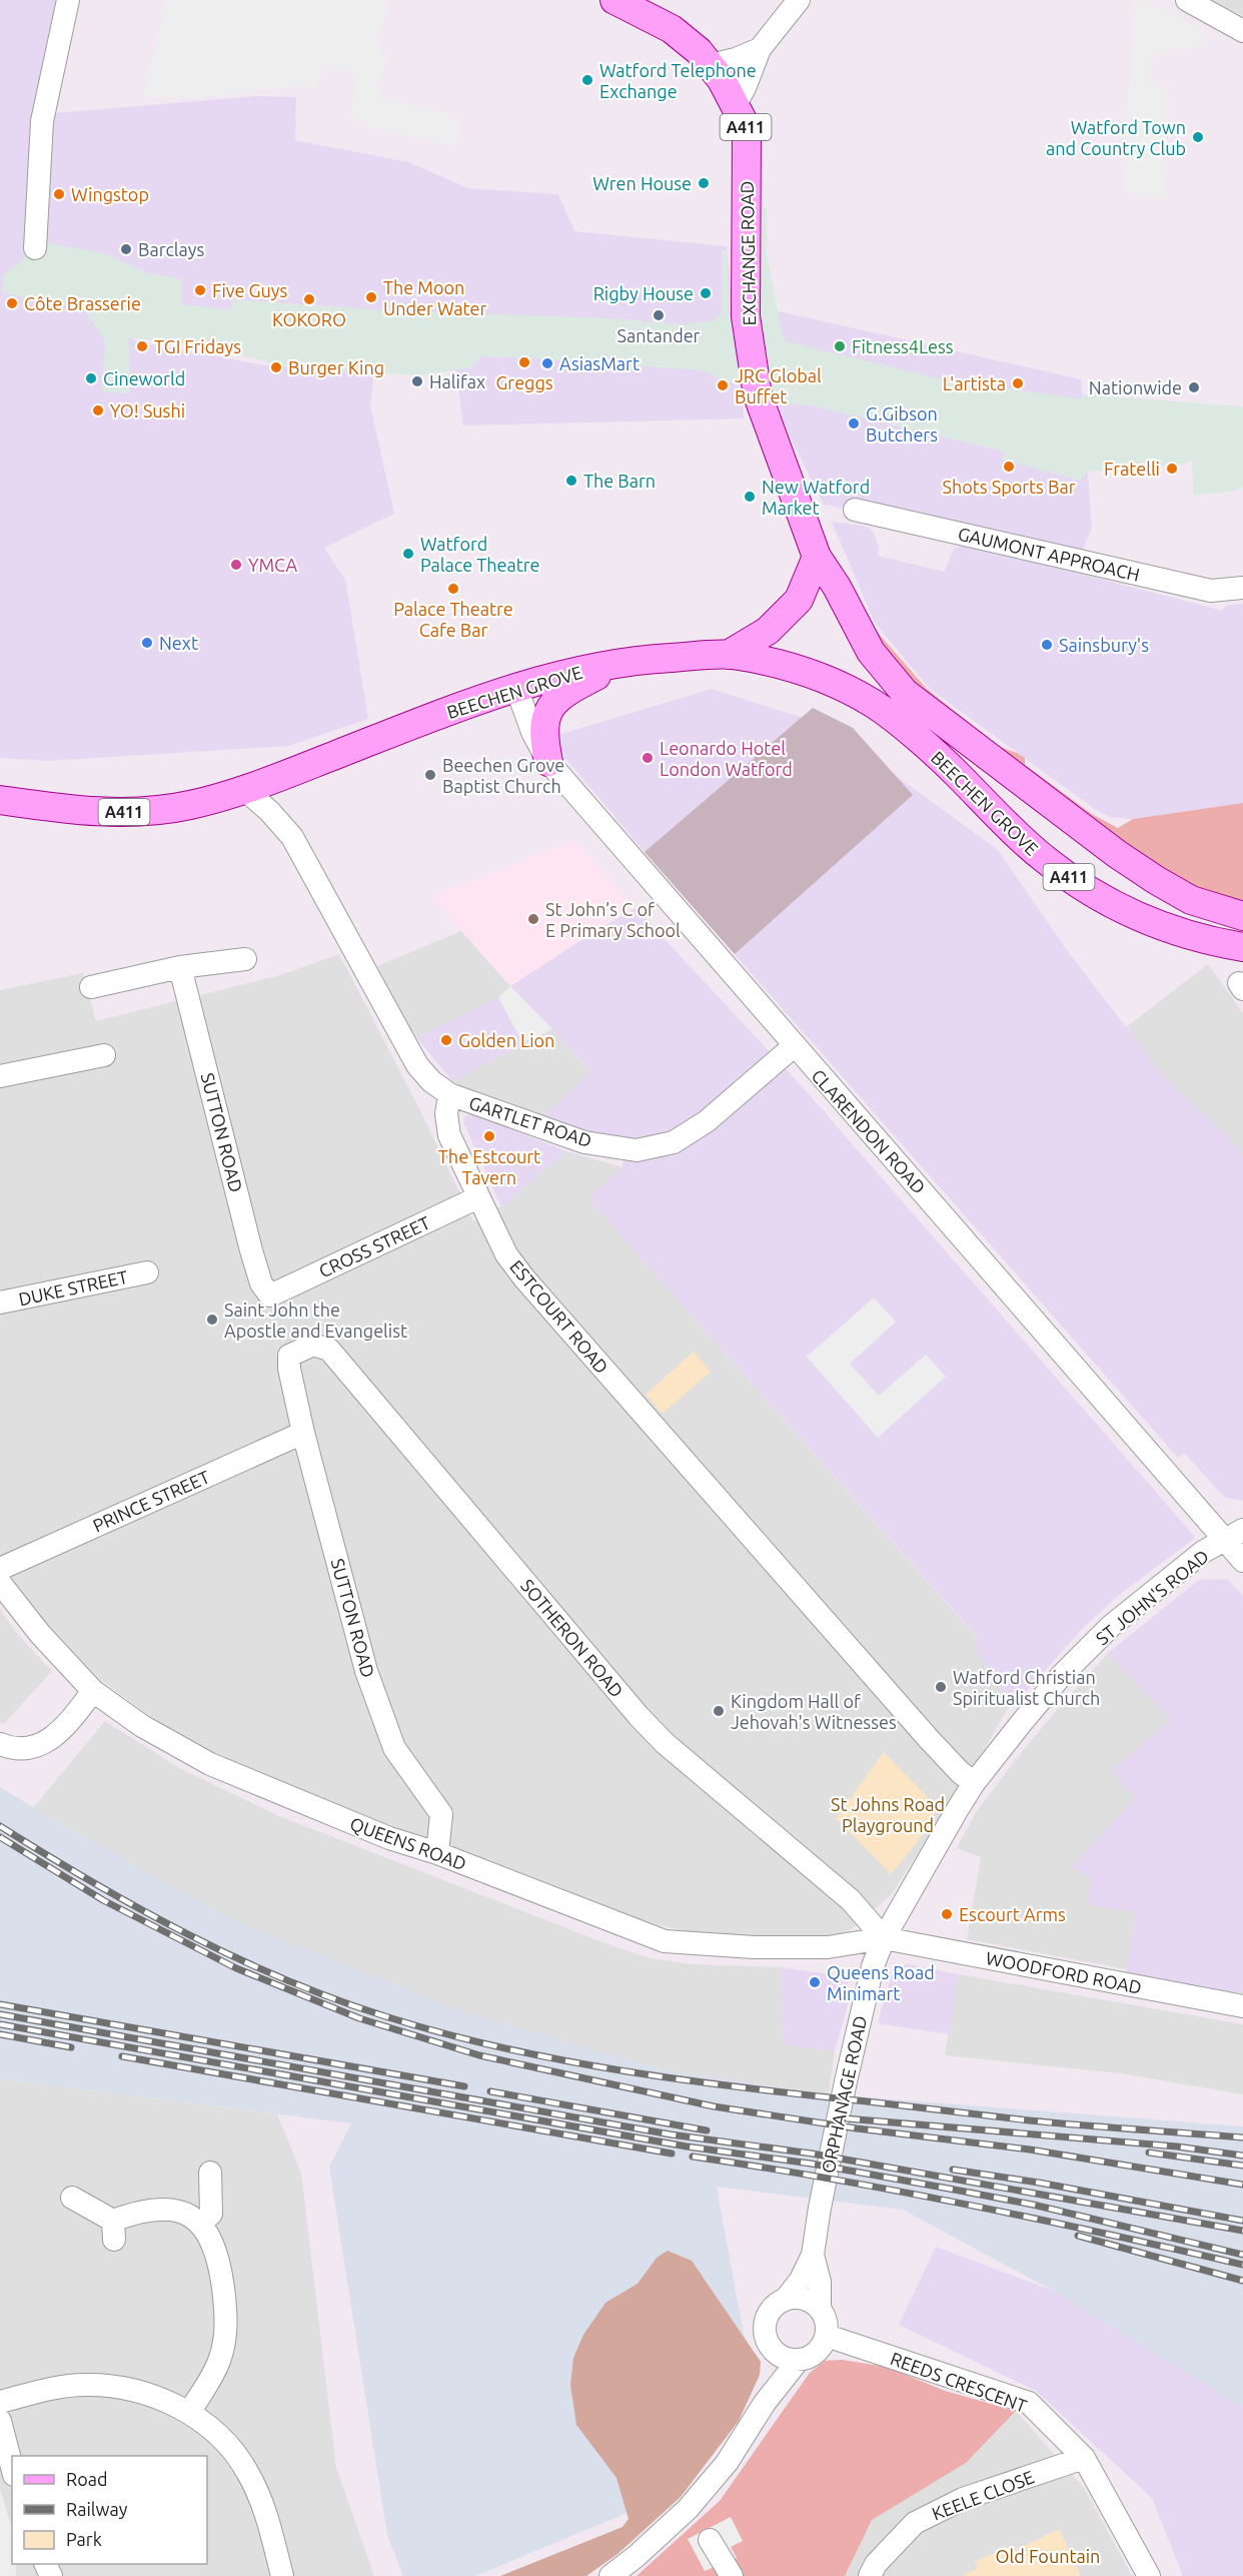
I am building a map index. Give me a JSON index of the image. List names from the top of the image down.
{
  "streets": {
    "main road": ["A411", "EXCHANGE ROAD", "BEECHEN GROVE"],
    "street": [
      "GAUMONT APPROACH",
      "GARTLET ROAD",
      "CLARENDON ROAD",
      "SUTTON ROAD",
      "CROSS STREET",
      "DUKE STREET",
      "ESTCOURT ROAD",
      "PRINCE STREET",
      "ST JOHN'S ROAD",
      "SOTHERON ROAD",
      "QUEENS ROAD",
      "WOODFORD ROAD",
      "ORPHANAGE ROAD",
      "REEDS CRESCENT",
      "KEELE CLOSE"
    ]
  },
  "crossings": [
    ["A411", "EXCHANGE ROAD"],
    ["A411", "BEECHEN GROVE"],
    ["EXCHANGE ROAD", "BEECHEN GROVE"],
    ["BEECHEN GROVE", "CLARENDON ROAD"],
    ["GARTLET ROAD", "CLARENDON ROAD"],
    ["GARTLET ROAD", "ESTCOURT ROAD"],
    ["CLARENDON ROAD", "ST JOHN'S ROAD"],
    ["SUTTON ROAD", "CROSS STREET"],
    ["SUTTON ROAD", "PRINCE STREET"],
    ["SUTTON ROAD", "SOTHERON ROAD"],
    ["SUTTON ROAD", "QUEENS ROAD"],
    ["CROSS STREET", "ESTCOURT ROAD"],
    ["ESTCOURT ROAD", "ST JOHN'S ROAD"],
    ["ST JOHN'S ROAD", "SOTHERON ROAD"],
    ["ST JOHN'S ROAD", "QUEENS ROAD"],
    ["ST JOHN'S ROAD", "WOODFORD ROAD"],
    ["ST JOHN'S ROAD", "ORPHANAGE ROAD"],
    ["SOTHERON ROAD", "QUEENS ROAD"],
    ["SOTHERON ROAD", "WOODFORD ROAD"],
    ["SOTHERON ROAD", "ORPHANAGE ROAD"],
    ["QUEENS ROAD", "WOODFORD ROAD"],
    ["QUEENS ROAD", "ORPHANAGE ROAD"],
    ["WOODFORD ROAD", "ORPHANAGE ROAD"],
    ["ORPHANAGE ROAD", "REEDS CRESCENT"],
    ["REEDS CRESCENT", "KEELE CLOSE"]
  ],
  "parks": ["St Johns Road Playground", "Old Fountain"],
  "places": [
    "Watford Telephone Exchange",
    "Watford Town and Country Club",
    "Wren House",
    "Wingstop",
    "Barclays",
    "Five Guys",
    "Rigby House",
    "The Moon Under Water",
    "KOKORO",
    "Côte Brasserie",
    "Santander",
    "TGI Fridays",
    "Fitness4Less",
    "Greggs",
    "AsiasMart",
    "Burger King",
    "Cineworld",
    "Halifax",
    "L'artista",
    "JRC Global Buffet",
    "Nationwide",
    "YO! Sushi",
    "G.Gibson Butchers",
    "Shots Sports Bar",
    "Fratelli",
    "The Barn",
    "New Watford Market",
    "Watford Palace Theatre",
    "YMCA",
    "Palace Theatre Cafe Bar",
    "Next",
    "Sainsbury's",
    "Leonardo Hotel London Watford",
    "Beechen Grove Baptist Church",
    "St John’s C of E Primary School",
    "Golden Lion",
    "The Estcourt Tavern",
    "Saint John the Apostle and Evangelist",
    "Watford Christian Spiritualist Church",
    "Kingdom Hall of Jehovah's Witnesses",
    "Escourt Arms",
    "Queens Road Minimart"
  ],
  "legend": ["Road", "Railway", "Park"]
}
